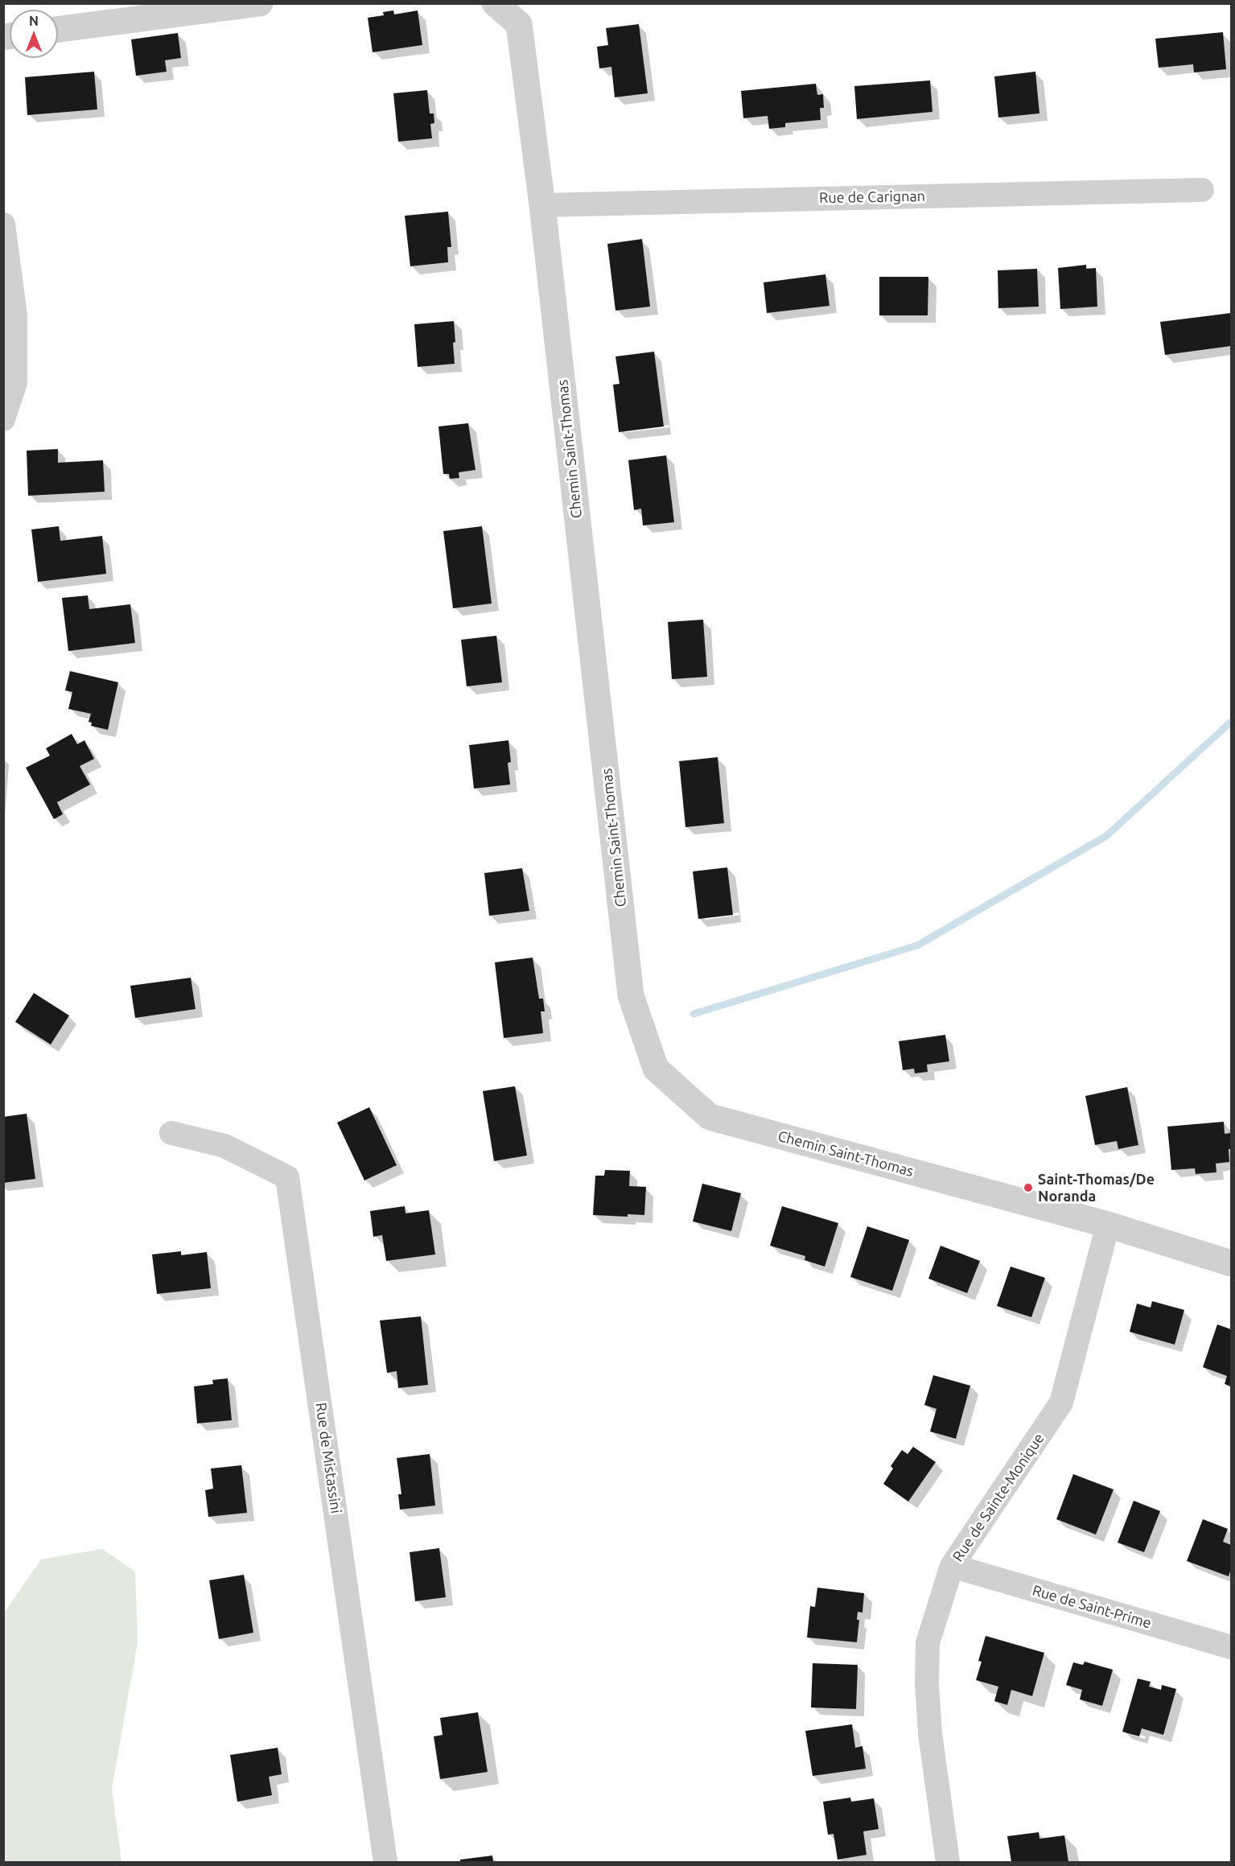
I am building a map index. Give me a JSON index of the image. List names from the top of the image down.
{
  "streets": {
    "street": [
      "Rue de Carignan",
      "Chemin Saint-Thomas",
      "Rue de Mistassini",
      "Rue de Sainte-Monique",
      "Rue de Saint-Prime"
    ]
  },
  "crossings": [
    ["Rue de Carignan", "Chemin Saint-Thomas"],
    ["Chemin Saint-Thomas", "Rue de Sainte-Monique"],
    ["Rue de Sainte-Monique", "Rue de Saint-Prime"]
  ],
  "places": ["Saint-Thomas/De Noranda"],
  "north": "top"
}
